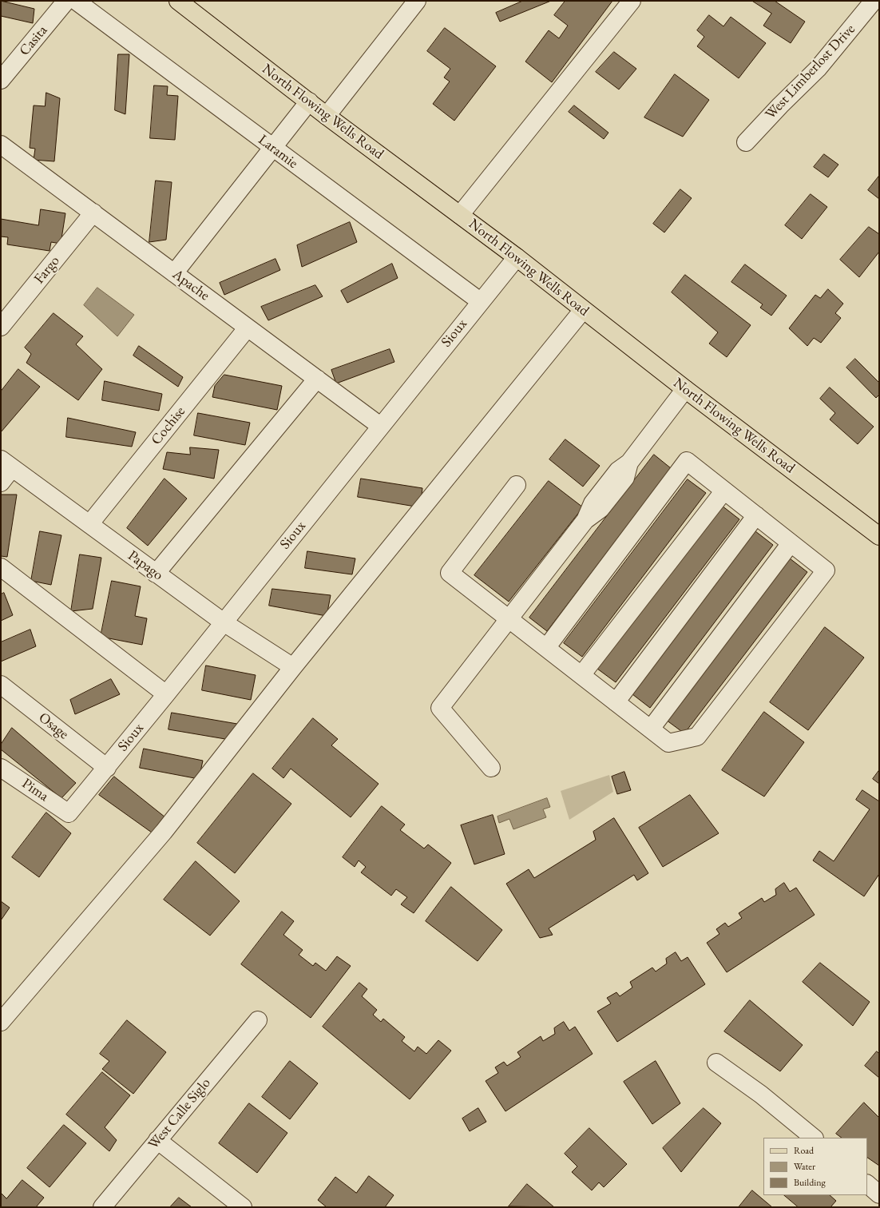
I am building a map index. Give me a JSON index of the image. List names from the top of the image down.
{
  "streets": {
    "main road": ["North Flowing Wells Road"],
    "street": [
      "Casita",
      "West Limberlost Drive",
      "Laramie",
      "Fargo",
      "Apache",
      "Sioux",
      "Cochise",
      "Papago",
      "Osage",
      "Pima",
      "West Calle Siglo"
    ]
  },
  "crossings": [
    ["North Flowing Wells Road", "Sioux"],
    ["Laramie", "Sioux"],
    ["Fargo", "Apache"],
    ["Apache", "Sioux"],
    ["Apache", "Cochise"],
    ["Sioux", "Papago"],
    ["Sioux", "Osage"],
    ["Sioux", "Pima"],
    ["Cochise", "Papago"]
  ],
  "legend": ["Road", "Water", "Building"]
}
